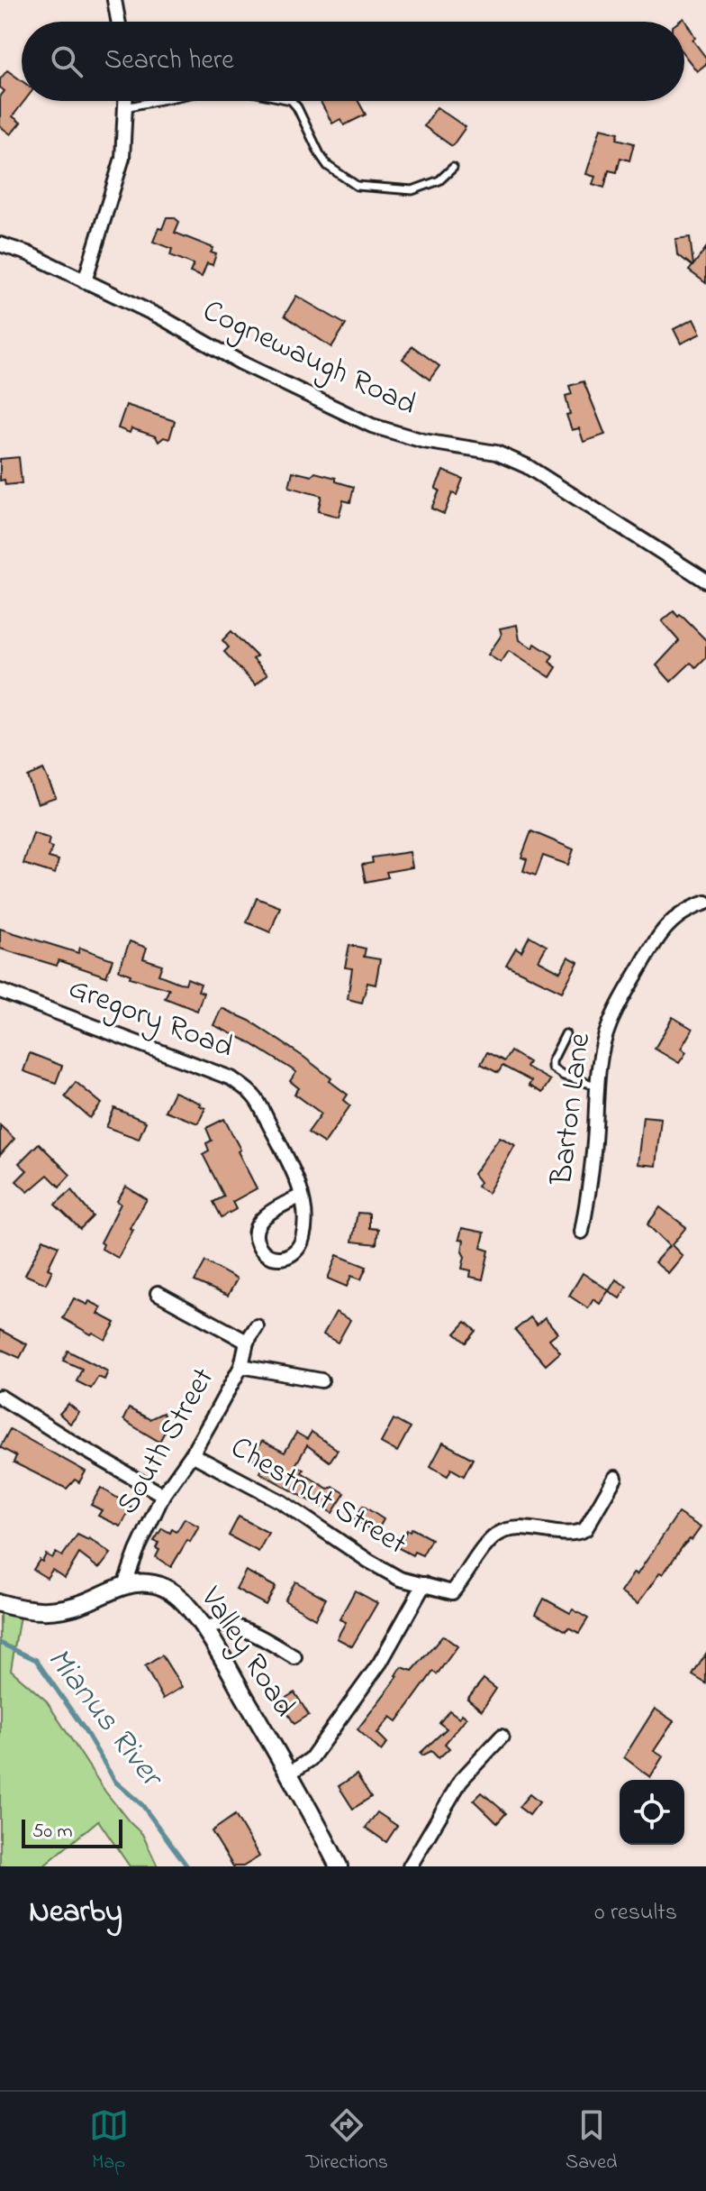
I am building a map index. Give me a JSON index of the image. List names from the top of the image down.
{
  "streets": {
    "street": [
      "Cognewaugh Road",
      "Gregory Road",
      "Barton Lane",
      "South Street",
      "Chestnut Street",
      "Valley Road"
    ]
  },
  "crossings": [
    ["South Street", "Chestnut Street"],
    ["South Street", "Valley Road"]
  ],
  "water": ["Mianus River"],
  "scale_bar": "50 m",
  "page": {
    "search": "Search here",
    "scale": "50 m",
    "heading": ["Nearby", "0 results"],
    "nav": ["Map", "Directions", "Saved"]
  }
}
